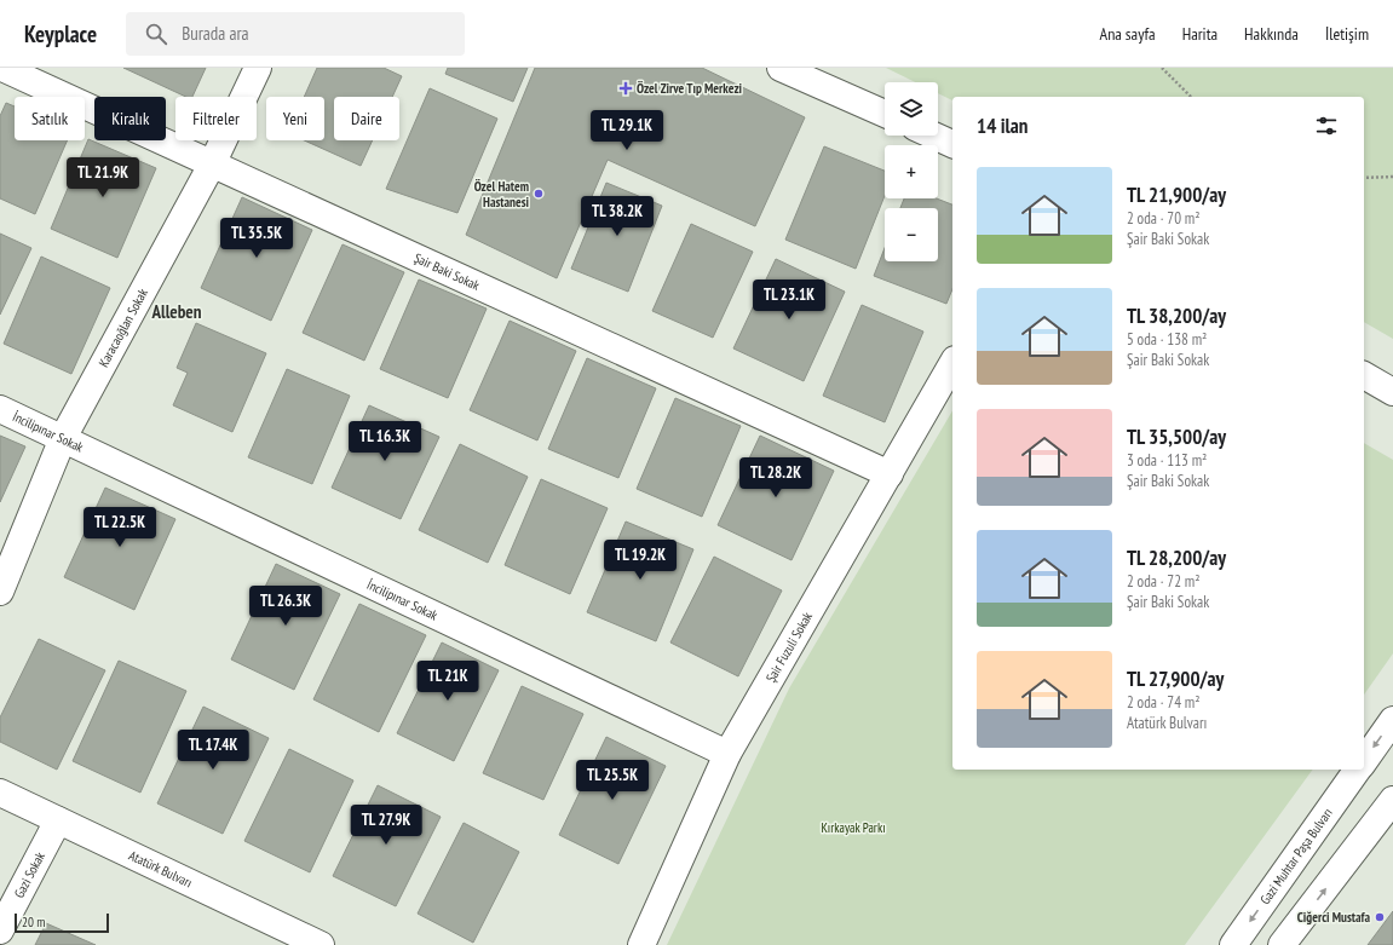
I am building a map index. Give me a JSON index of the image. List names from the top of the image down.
{
  "streets": {
    "street": [
      "Şair Baki Sokak",
      "Karacaoğlan Sokak",
      "İncilipınar Sokak",
      "Şair Fuzuli Sokak",
      "Gazi Muhtar Paşa Bulvarı",
      "Atatürk Bulvarı",
      "Gazi Sokak"
    ]
  },
  "crossings": [
    ["Şair Baki Sokak", "Karacaoğlan Sokak"],
    ["Şair Baki Sokak", "Şair Fuzuli Sokak"],
    ["Karacaoğlan Sokak", "İncilipınar Sokak"],
    ["İncilipınar Sokak", "Şair Fuzuli Sokak"],
    ["Atatürk Bulvarı", "Gazi Sokak"]
  ],
  "districts": ["Alleben"],
  "parks": ["Kırkayak Parkı"],
  "places": {
    "health": ["Özel Zirve Tıp Merkezi"],
    "other": ["Özel Hatem Hastanesi", "Ciğerci Mustafa"]
  },
  "scale_bar": "20 m",
  "page": {
    "header": "Keyplace",
    "search": "Burada ara",
    "nav": [
      "Ana sayfa",
      "Harita",
      "Hakkında",
      "İletişim"
    ],
    "map_buttons": ["+", "−"],
    "chip": [
      "Satılık",
      "Kiralık",
      "Filtreler",
      "Yeni",
      "Daire"
    ],
    "heading": "14 ilan",
    "price": [
      "TL 29.1K",
      "TL 21.9K",
      "TL 38.2K",
      "TL 35.5K",
      "TL 23.1K",
      "TL 16.3K",
      "TL 28.2K",
      "TL 22.5K",
      "TL 19.2K",
      "TL 26.3K",
      "TL 21K",
      "TL 17.4K",
      "TL 25.5K",
      "TL 27.9K"
    ],
    "list": [
      {
        "name": "TL 21,900/ay",
        "note": "2 oda · 70 m² · Şair Baki Sokak"
      },
      {
        "name": "TL 38,200/ay",
        "note": "5 oda · 138 m² · Şair Baki Sokak"
      },
      {
        "name": "TL 35,500/ay",
        "note": "3 oda · 113 m² · Şair Baki Sokak"
      },
      {
        "name": "TL 28,200/ay",
        "note": "2 oda · 72 m² · Şair Baki Sokak"
      },
      {
        "name": "TL 27,900/ay",
        "note": "2 oda · 74 m² · Atatürk Bulvarı"
      }
    ],
    "scale": "20 m"
  }
}
